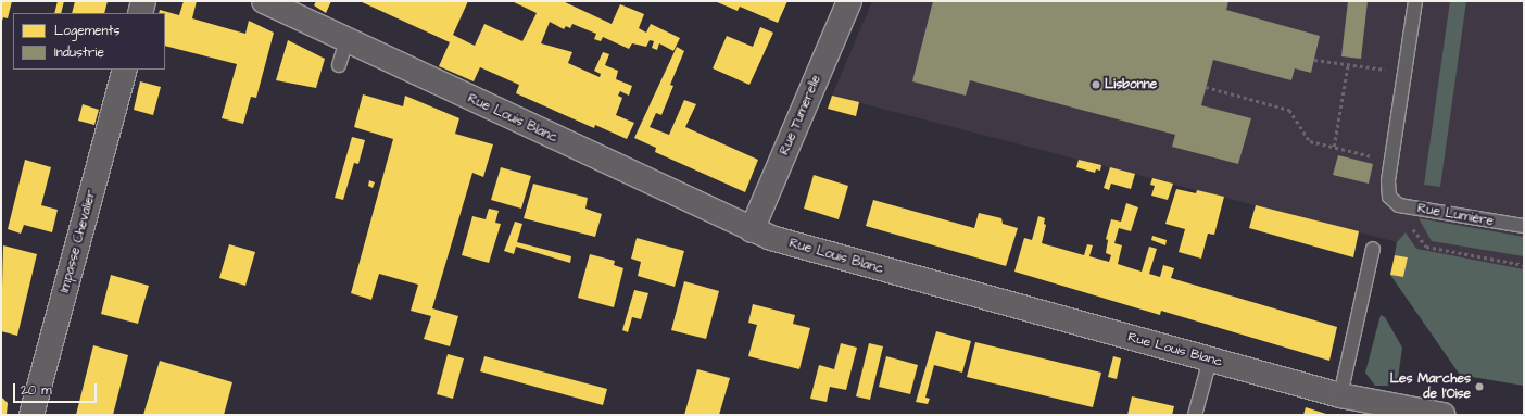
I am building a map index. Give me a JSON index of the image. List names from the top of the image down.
{
  "streets": {
    "street": ["Rue Tumerelle", "Rue Louis Blanc", "Impasse Chevalier"],
    "lane": ["Rue Lumière"]
  },
  "crossings": [
    ["Rue Tumerelle", "Rue Louis Blanc"]
  ],
  "places": ["Lisbonne", "Les Marches de l'Oise"],
  "legend": ["Logements", "Industrie"],
  "scale_bar": "20 m"
}
